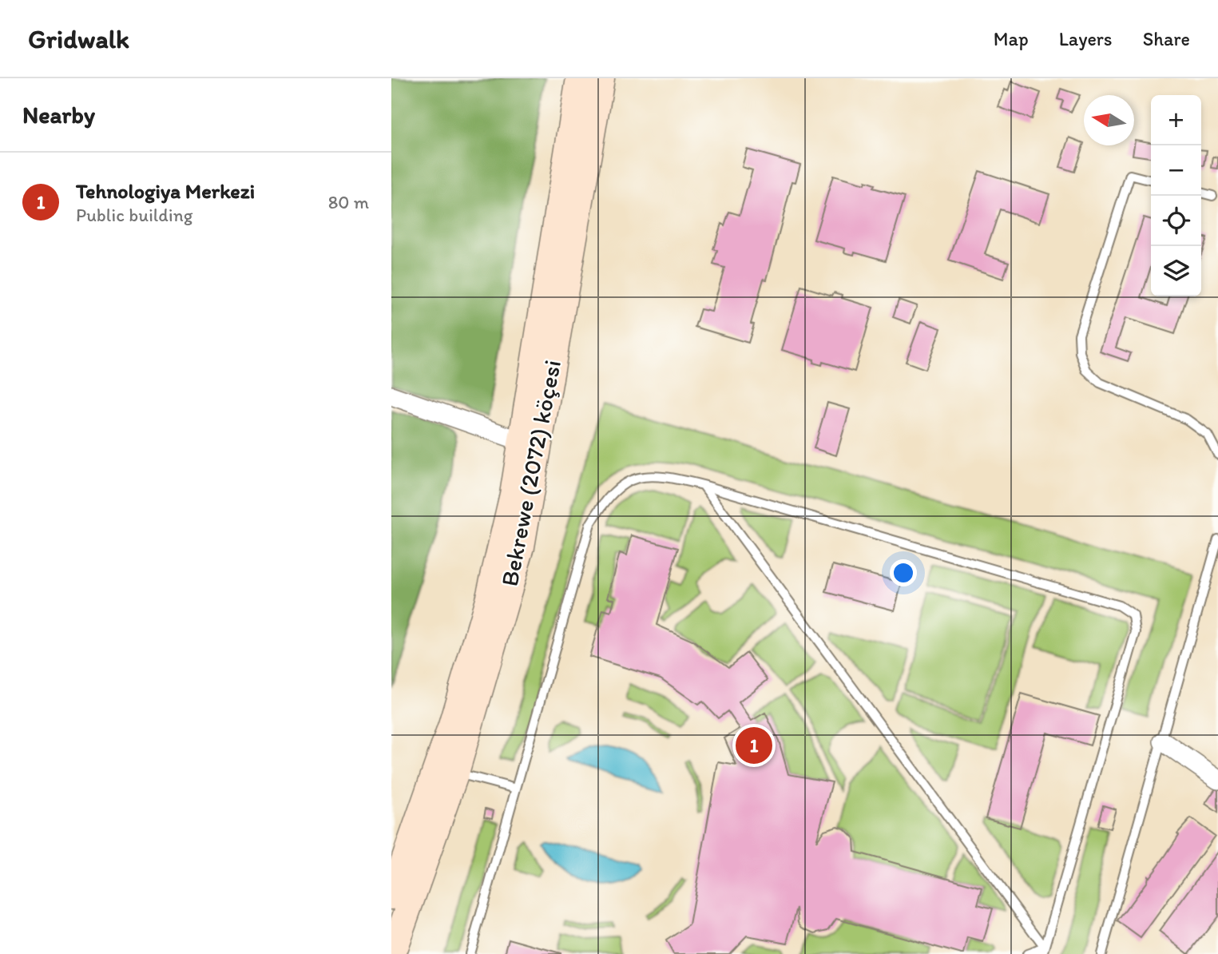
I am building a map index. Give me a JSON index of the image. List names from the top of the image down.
{
  "streets": {
    "main road": ["Bekrewe (2072) köçesi"]
  },
  "north": "left",
  "page": {
    "header": "Gridwalk",
    "nav": ["Map", "Layers", "Share"],
    "heading": "Nearby",
    "map_buttons": ["+", "−"],
    "list": [
      {
        "mark": "1",
        "name": "Tehnologiya Merkezi",
        "note": "Public building",
        "value": "80 m"
      }
    ],
    "pins": "1"
  }
}
